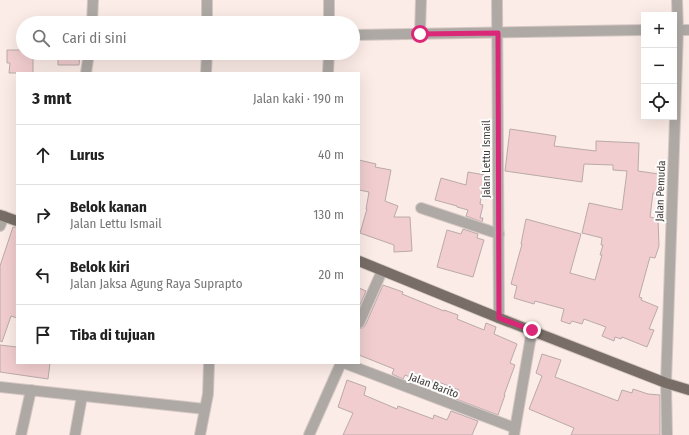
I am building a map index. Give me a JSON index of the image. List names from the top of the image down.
{
  "streets": {
    "street": ["Jalan Lettu Ismail", "Jalan Pemuda", "Jalan Barito"]
  },
  "page": {
    "map_buttons": ["+", "−"],
    "search": "Cari di sini",
    "heading": ["3 mnt", "Jalan kaki · 190 m"],
    "list": [
      ["Lurus", "40 m"],
      ["Belok kanan", "Jalan Lettu Ismail", "130 m"],
      ["Belok kiri", "Jalan Jaksa Agung Raya Suprapto", "20 m"],
      "Tiba di tujuan"
    ]
  }
}
